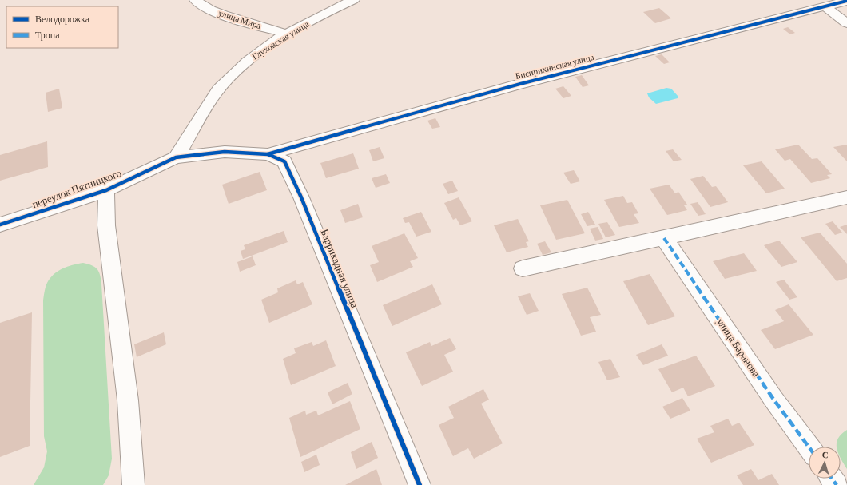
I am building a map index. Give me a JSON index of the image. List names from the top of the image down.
{
  "streets": {
    "street": [
      "улица Мира",
      "Глуховская улица",
      "Бисирихинская улица",
      "переулок Пятницкого",
      "Баррикадная улица",
      "улица Баранова"
    ]
  },
  "crossings": [
    ["улица Мира", "Глуховская улица"],
    ["Глуховская улица", "переулок Пятницкого"],
    ["Глуховская улица", "Баррикадная улица"],
    ["Бисирихинская улица", "Баррикадная улица"],
    ["переулок Пятницкого", "Баррикадная улица"]
  ],
  "legend": ["Велодорожка", "Тропа"],
  "north": "top"
}
